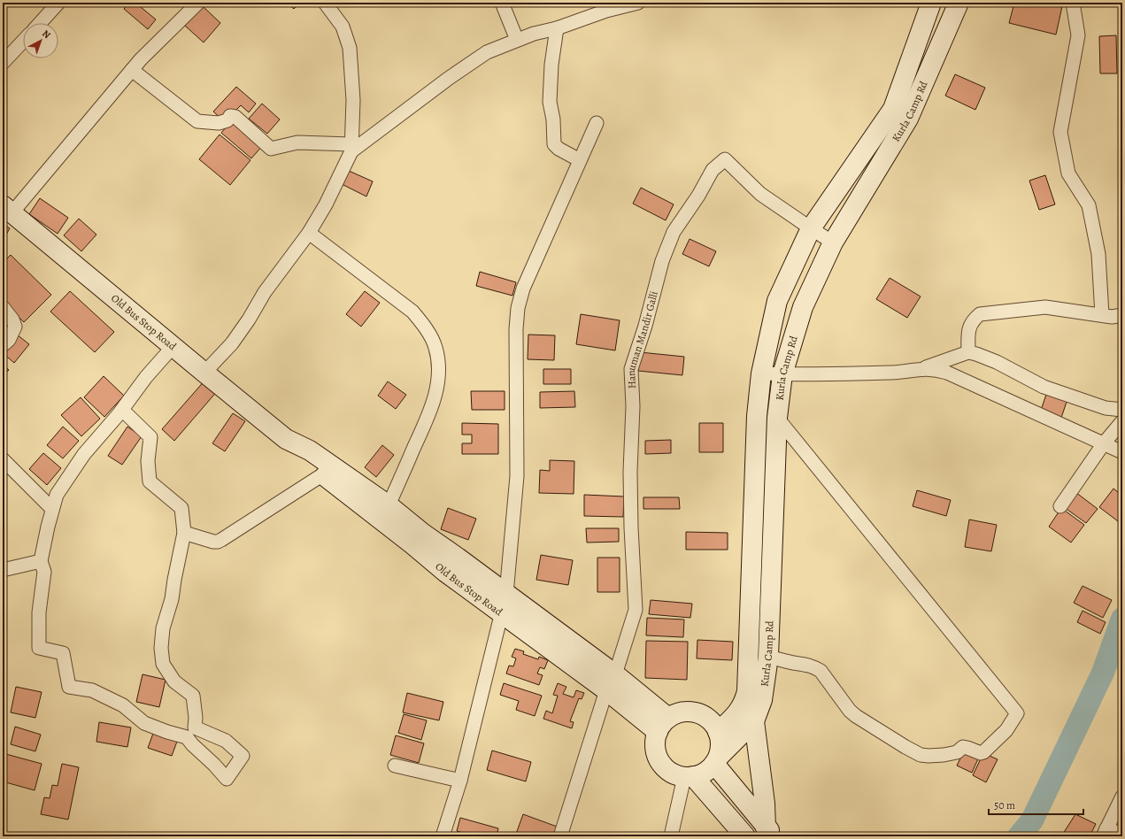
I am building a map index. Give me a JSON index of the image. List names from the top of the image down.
{
  "streets": {
    "main road": ["Kurla Camp Rd", "Old Bus Stop Road"],
    "street": ["Hanuman Mandir Galli"]
  },
  "crossings": [
    ["Kurla Camp Rd", "Old Bus Stop Road"],
    ["Kurla Camp Rd", "Hanuman Mandir Galli"],
    ["Old Bus Stop Road", "Hanuman Mandir Galli"]
  ],
  "scale_bar": "50 m",
  "north": "top right"
}
